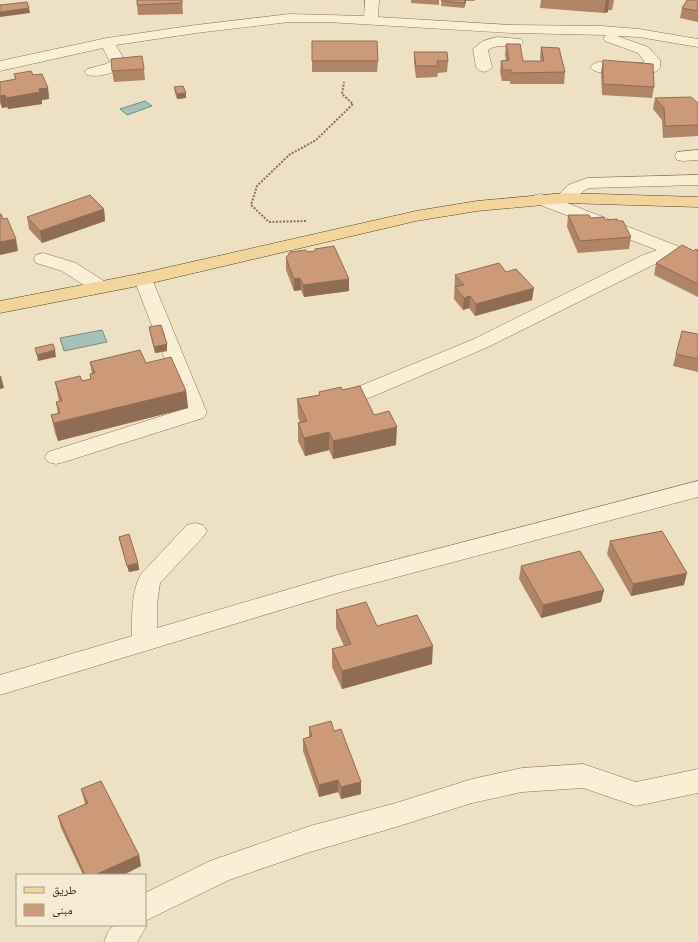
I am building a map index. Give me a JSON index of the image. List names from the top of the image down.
{
  "legend": ["طريق", "مبنى"]
}
